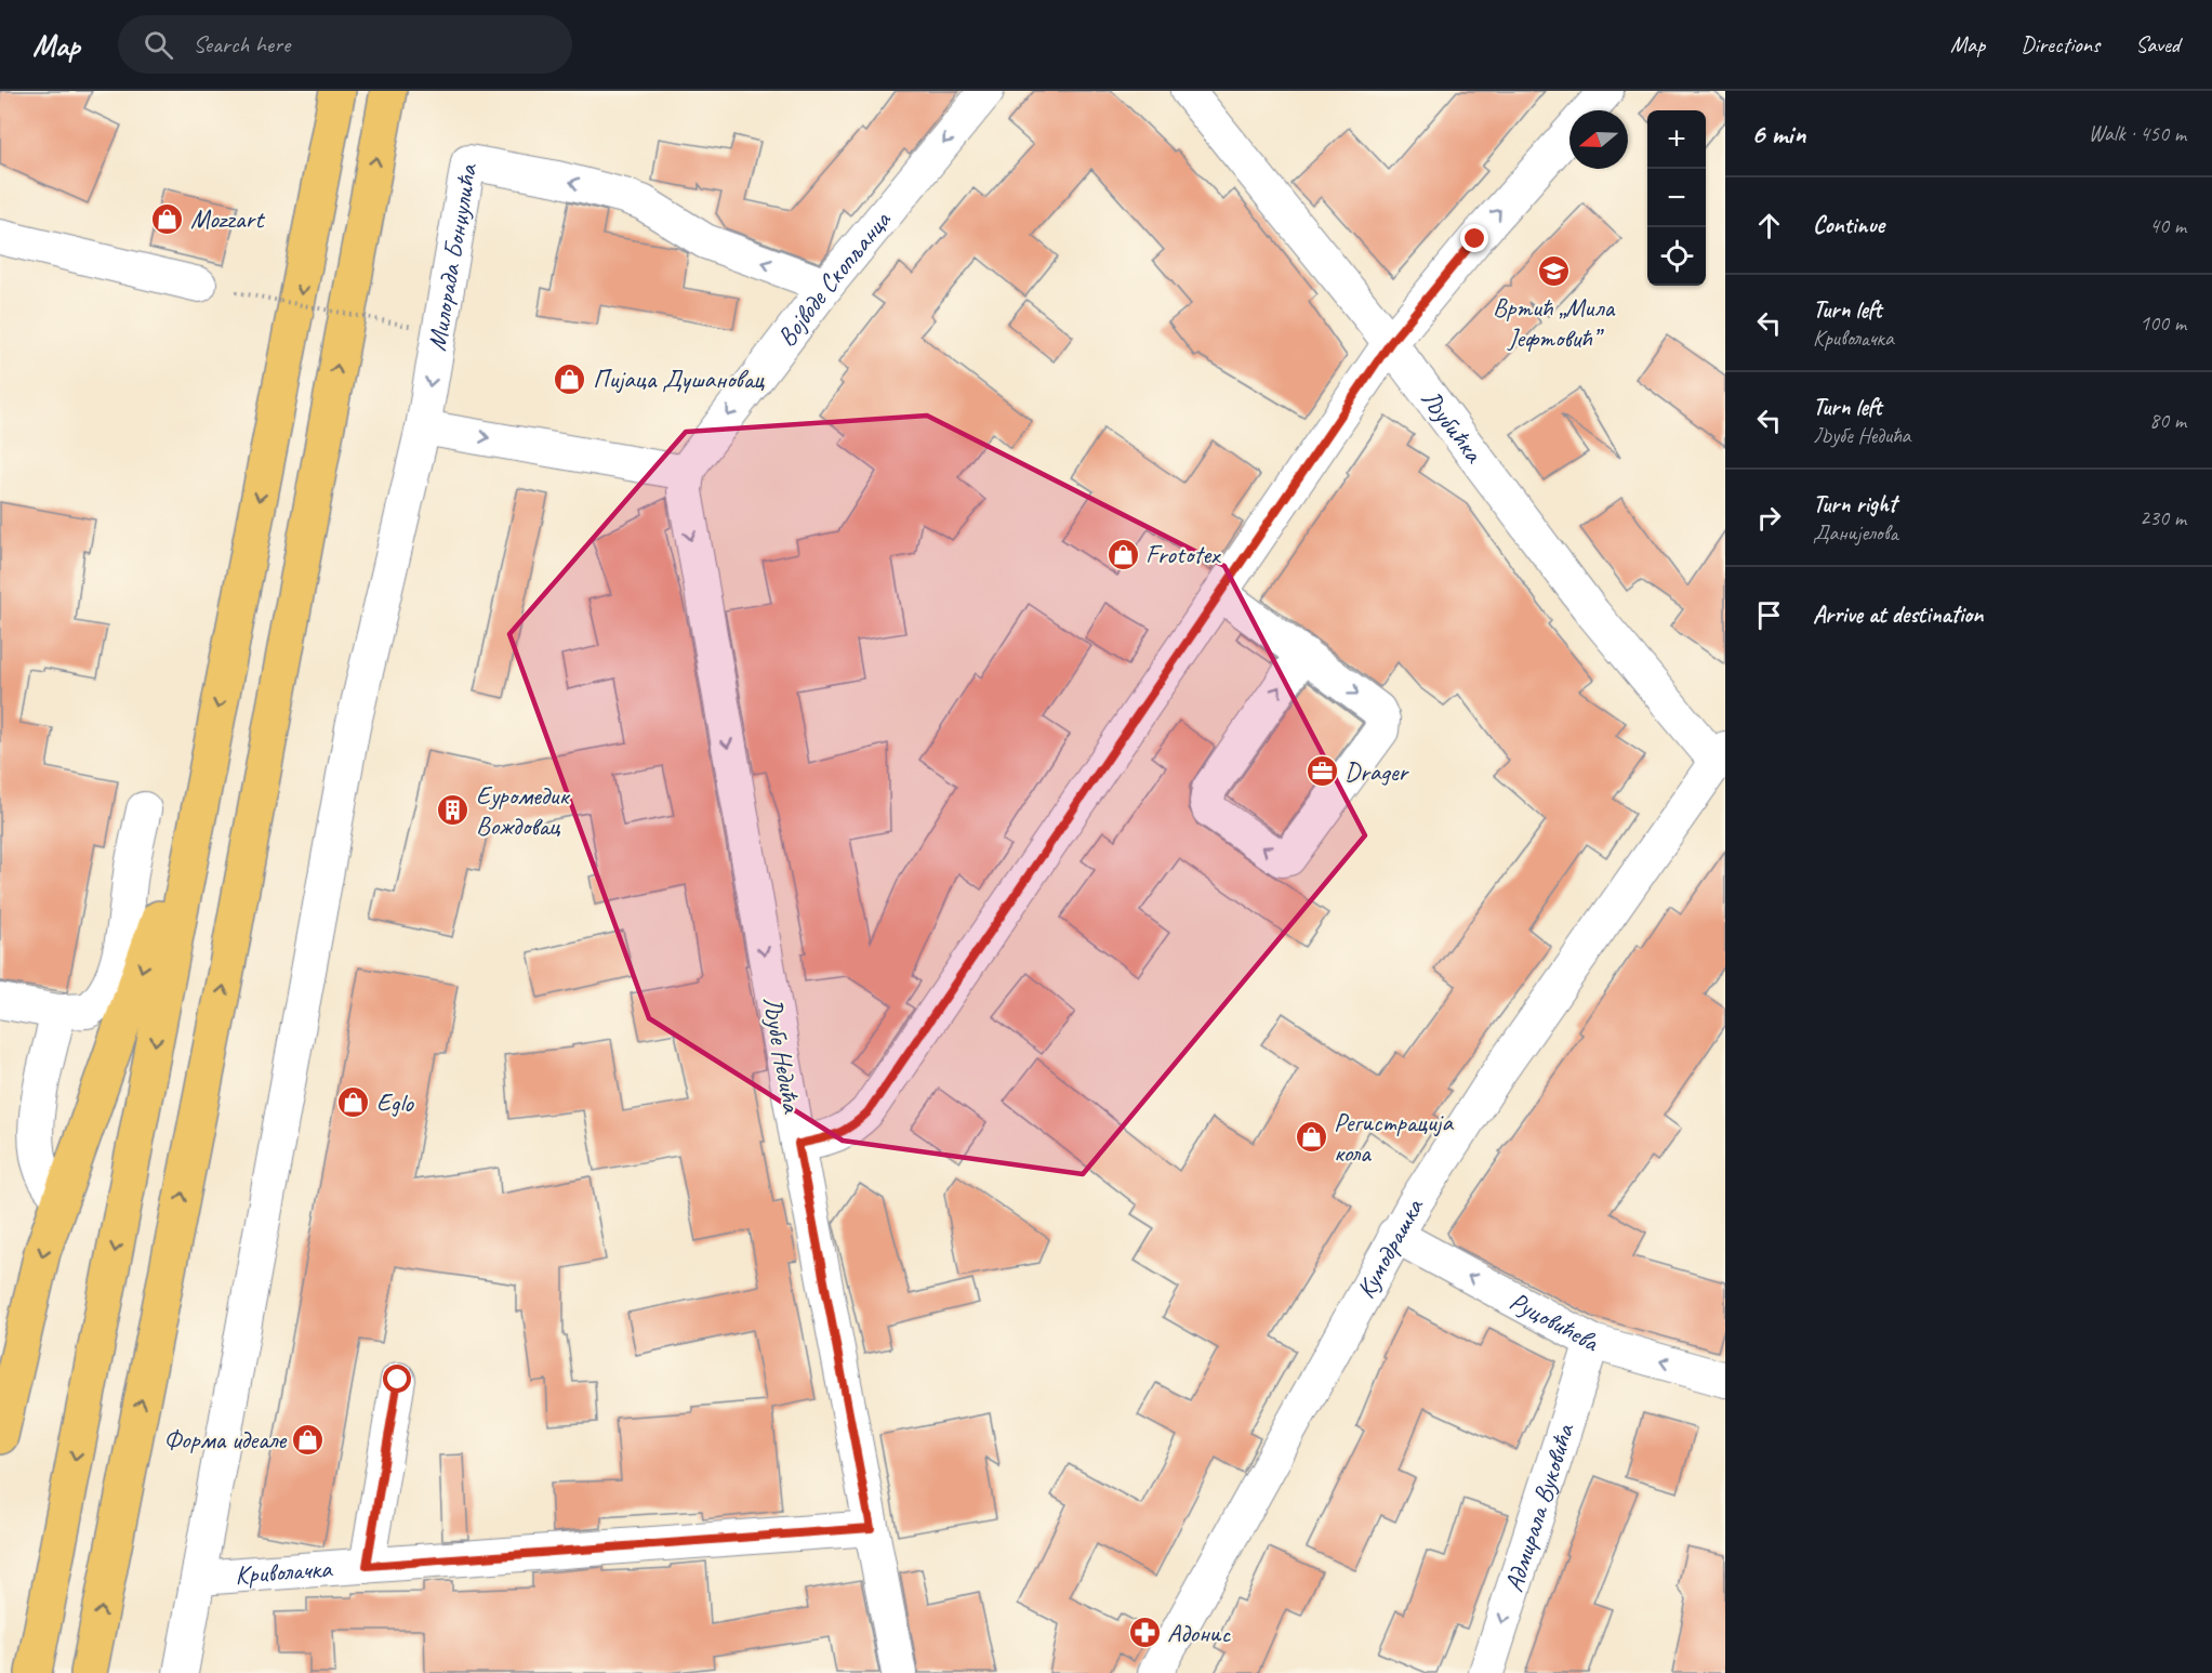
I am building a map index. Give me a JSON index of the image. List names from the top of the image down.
{
  "streets": {
    "street": [
      "Милорада Бонџулића",
      "Војводе Скопљанца",
      "Љубићка",
      "Љубе Недића",
      "Кумодрашка",
      "Руцовићева",
      "Адмирала Вуковића",
      "Криволачка"
    ]
  },
  "crossings": [
    ["Милорада Бонџулића", "Војводе Скопљанца"],
    ["Војводе Скопљанца", "Љубе Недића"],
    ["Љубићка", "Кумодрашка"],
    ["Љубе Недића", "Криволачка"],
    ["Кумодрашка", "Руцовићева"],
    ["Руцовићева", "Адмирала Вуковића"]
  ],
  "one_way": [
    "Војводе Скопљанца",
    "Љубе Недића",
    "Руцовићева",
    "Адмирала Вуковића"
  ],
  "places": {
    "shop": [
      "Mozzart",
      "Пијаца Душановац",
      "Frototex",
      "Eglo",
      "Регистрација кола",
      "Форма идеале"
    ],
    "school or university": ["Вртић „Мила Јефтовић”"],
    "office": ["Drager"],
    "building": ["Еуромедик Вождовац"],
    "pharmacy": ["Адонис"]
  },
  "north": "left",
  "page": {
    "header": "Map",
    "search": "Search here",
    "nav": ["Map", "Directions", "Saved"],
    "heading": ["6 min", "Walk · 450 m"],
    "map_buttons": ["+", "−"],
    "list": [
      ["Continue", "40 m"],
      ["Turn left", "Криволачка", "100 m"],
      ["Turn left", "Љубе Недића", "80 m"],
      ["Turn right", "Данијелова", "230 m"],
      "Arrive at destination"
    ]
  }
}
